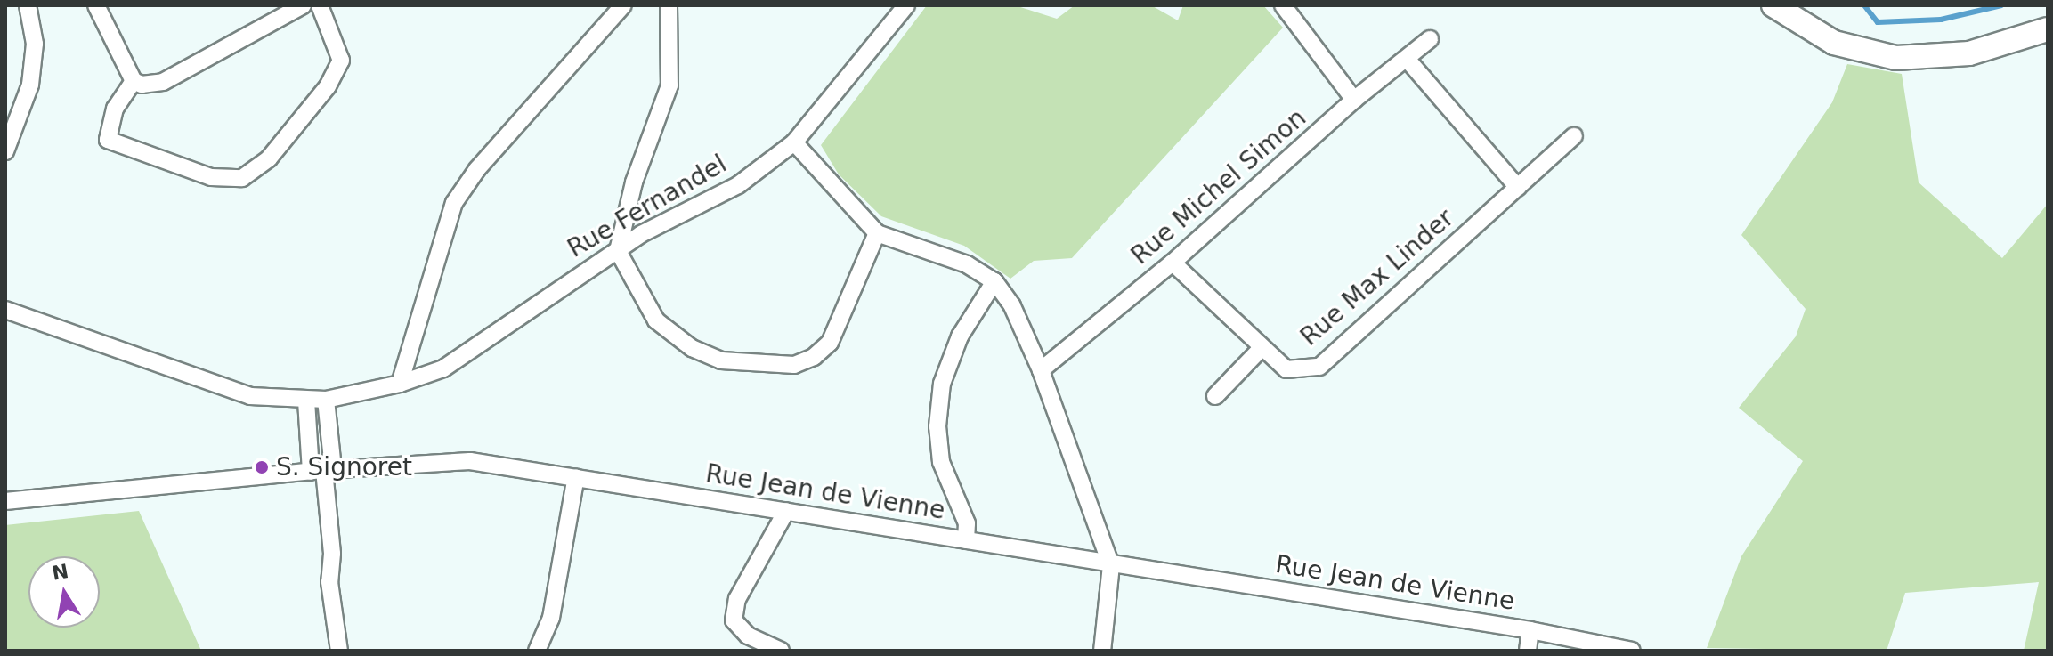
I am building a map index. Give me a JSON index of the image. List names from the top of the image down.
{
  "streets": {
    "street": [
      "Rue Michel Simon",
      "Rue Fernandel",
      "Rue Max Linder",
      "Rue Jean de Vienne"
    ]
  },
  "crossings": [
    ["Rue Michel Simon", "Rue Max Linder"]
  ],
  "places": ["S. Signoret"],
  "north": "top"
}
